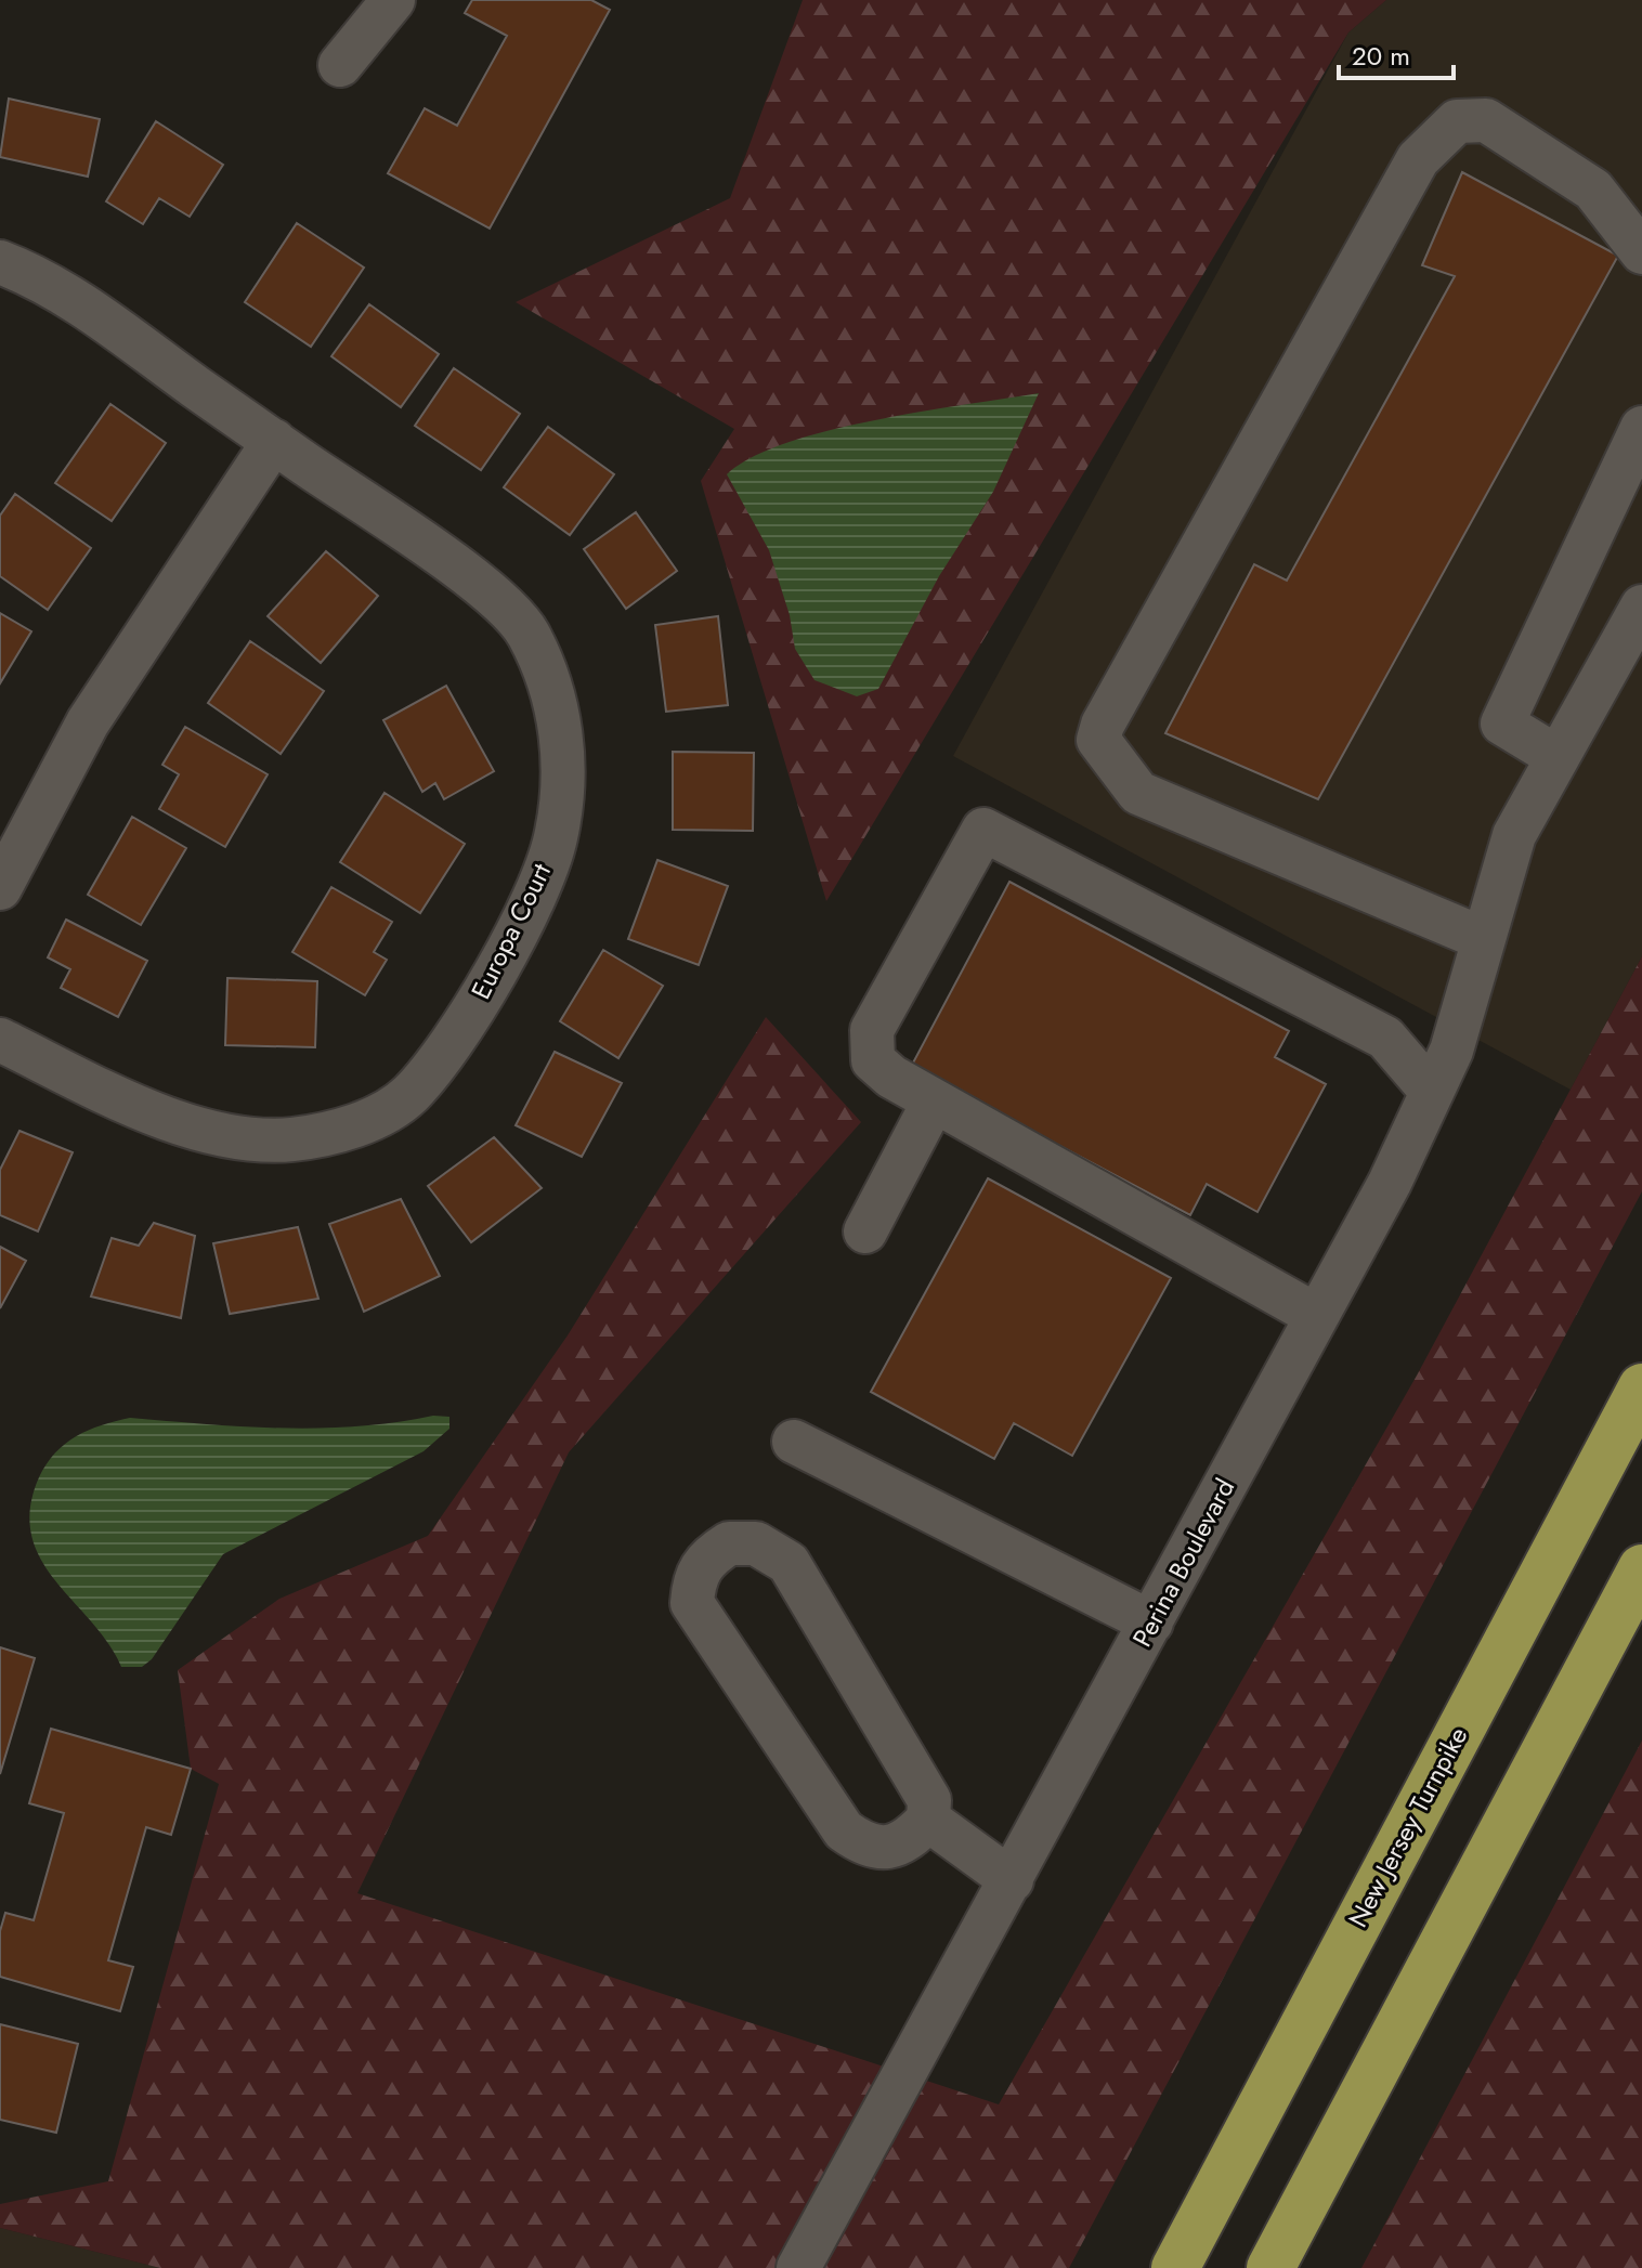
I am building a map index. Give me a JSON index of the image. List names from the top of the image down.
{
  "streets": {
    "highway": ["New Jersey Turnpike"],
    "street": ["Europa Court", "Perina Boulevard"]
  },
  "scale_bar": "20 m"
}
